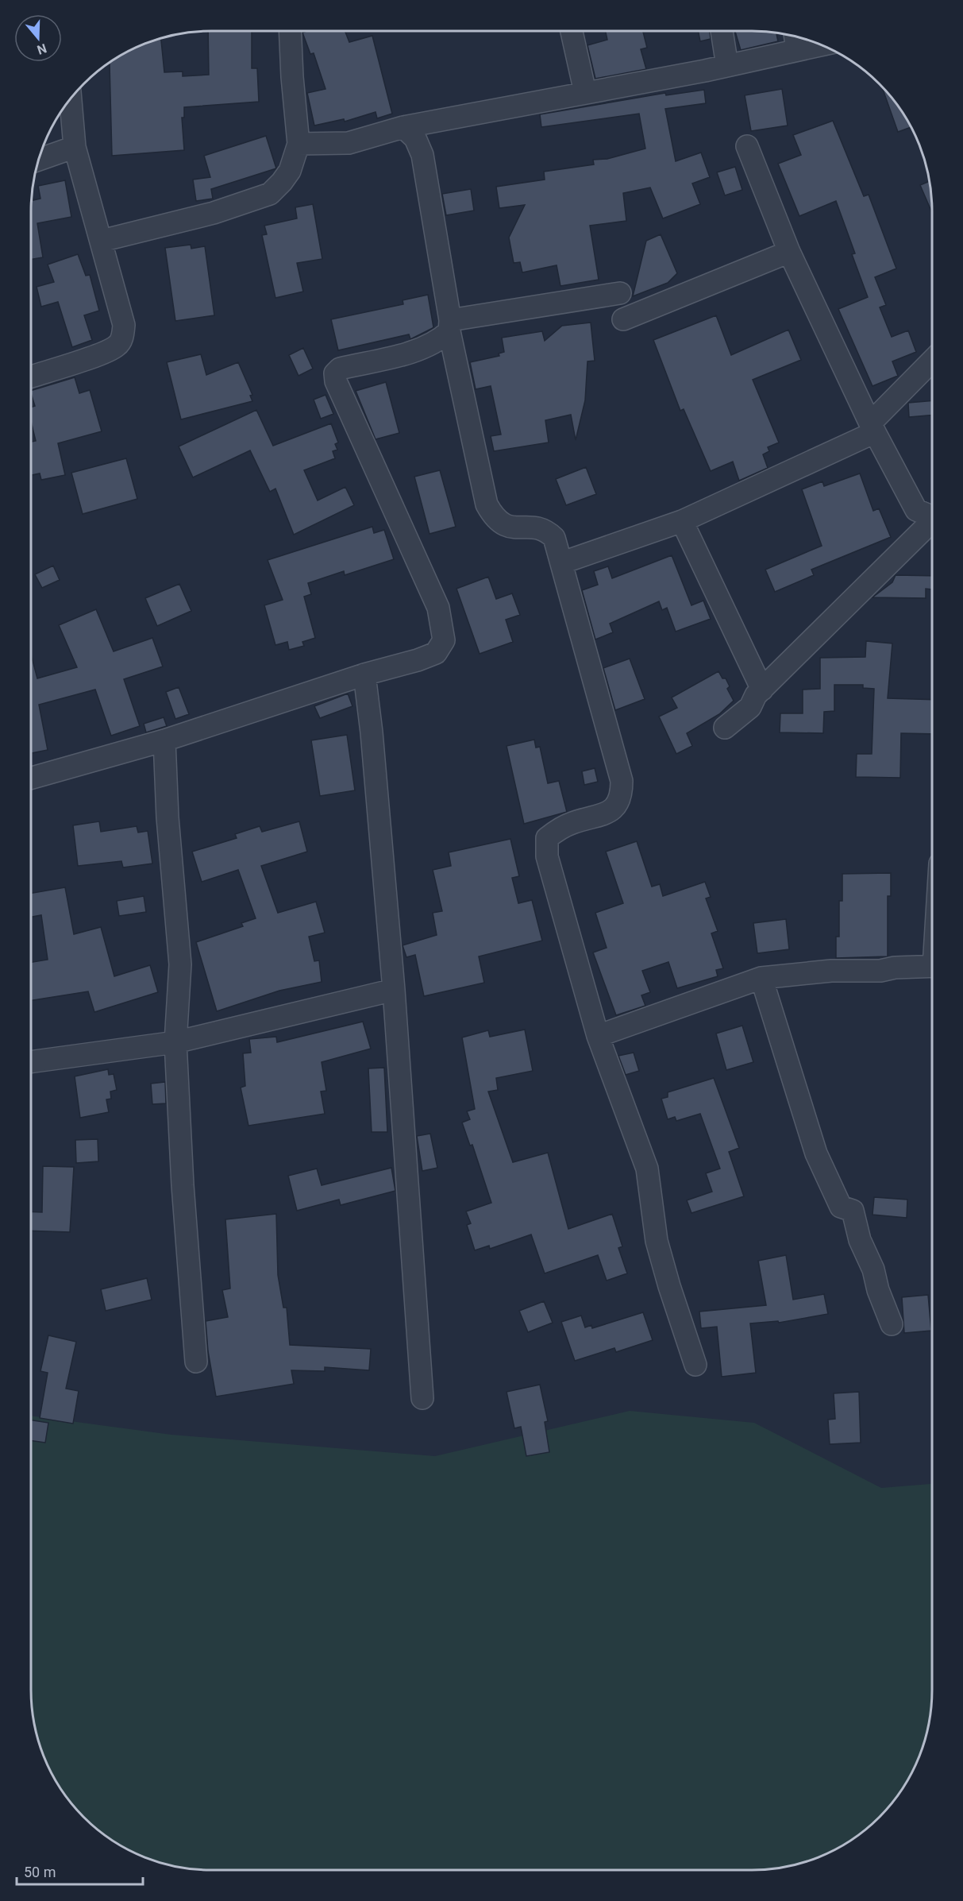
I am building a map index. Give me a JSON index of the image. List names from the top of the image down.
{
  "scale_bar": "50 m",
  "north": "bottom"
}
